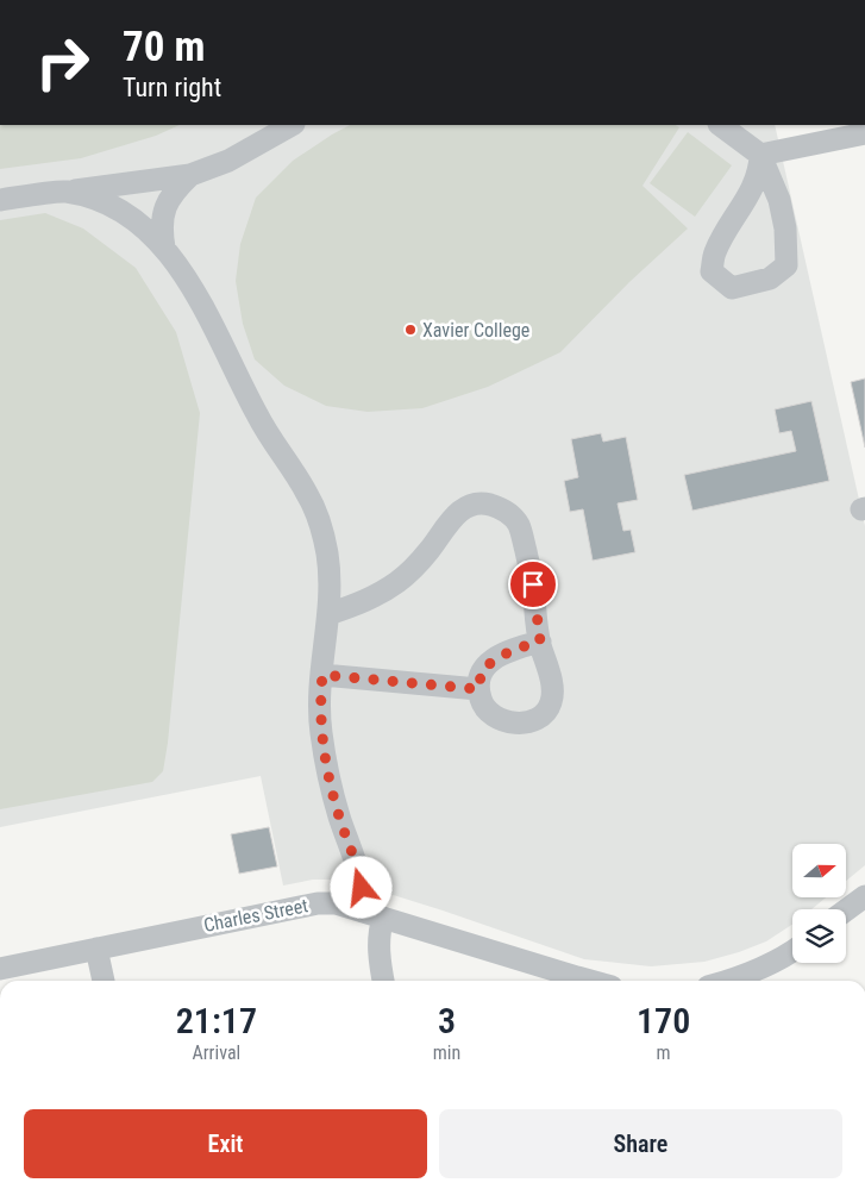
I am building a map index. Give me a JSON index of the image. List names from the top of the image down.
{
  "streets": {
    "street": ["Charles Street"]
  },
  "places": ["Xavier College"],
  "north": "right",
  "page": {
    "turn": ["70 m", "Turn right"],
    "eta": [
      "21:17",
      "Arrival",
      "3",
      "min",
      "170",
      "m"
    ],
    "buttons": ["Exit", "Share"]
  }
}
